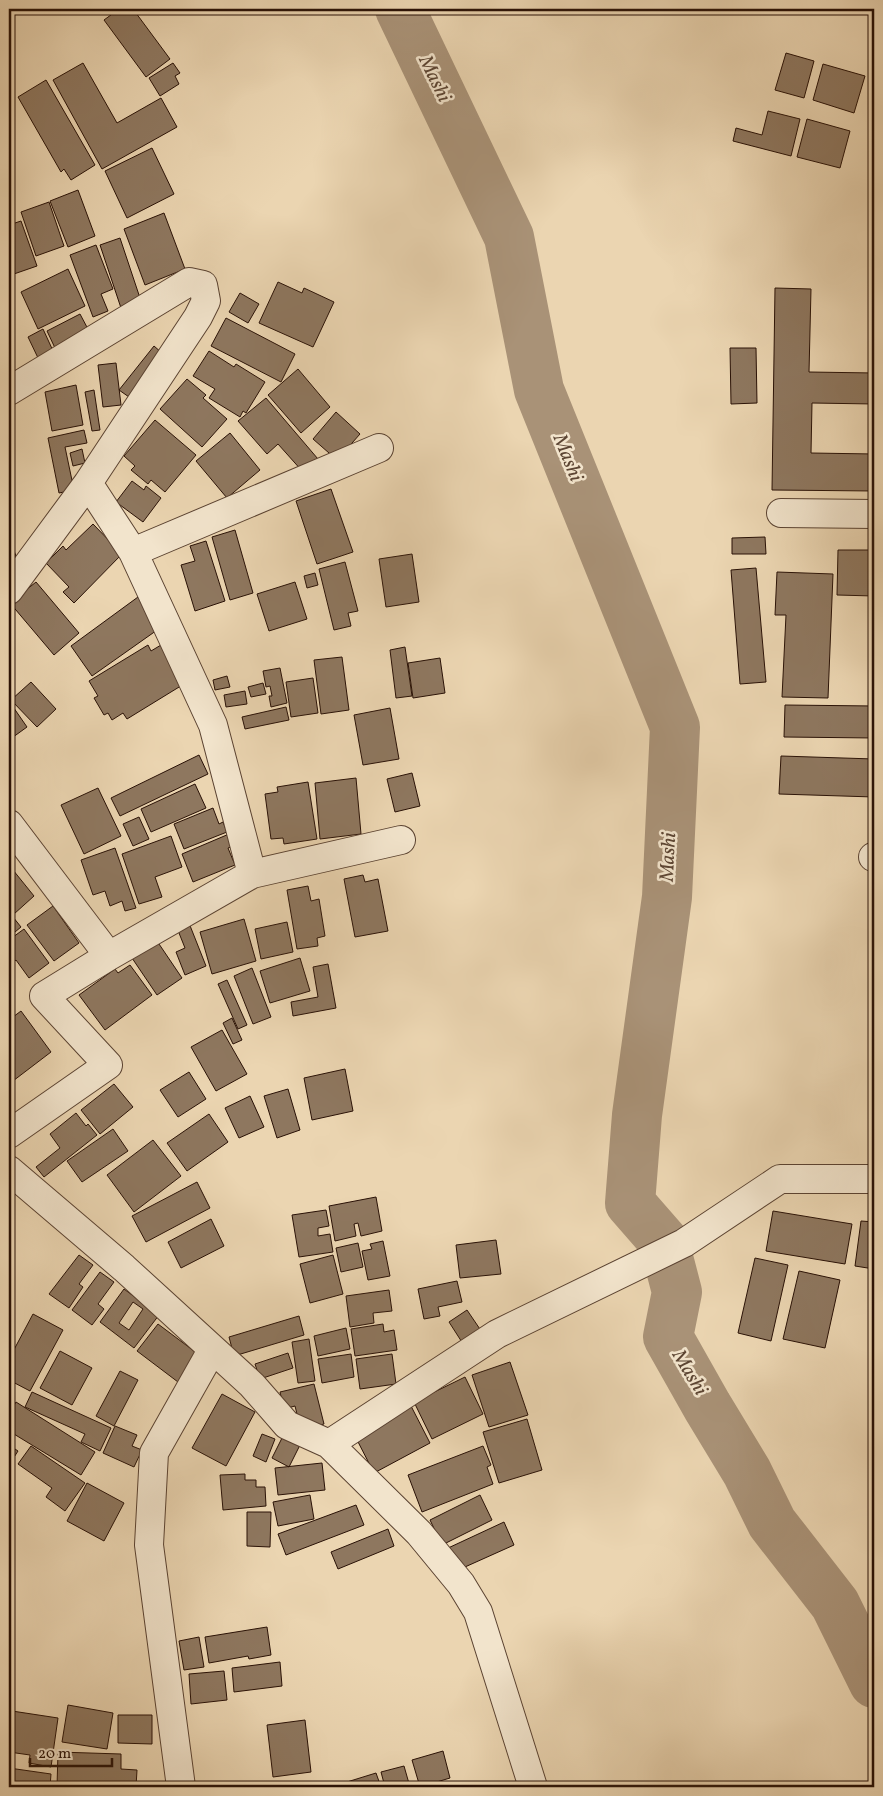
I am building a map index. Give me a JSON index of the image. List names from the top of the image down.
{
  "water": ["Mashi"],
  "scale_bar": "20 m"
}
